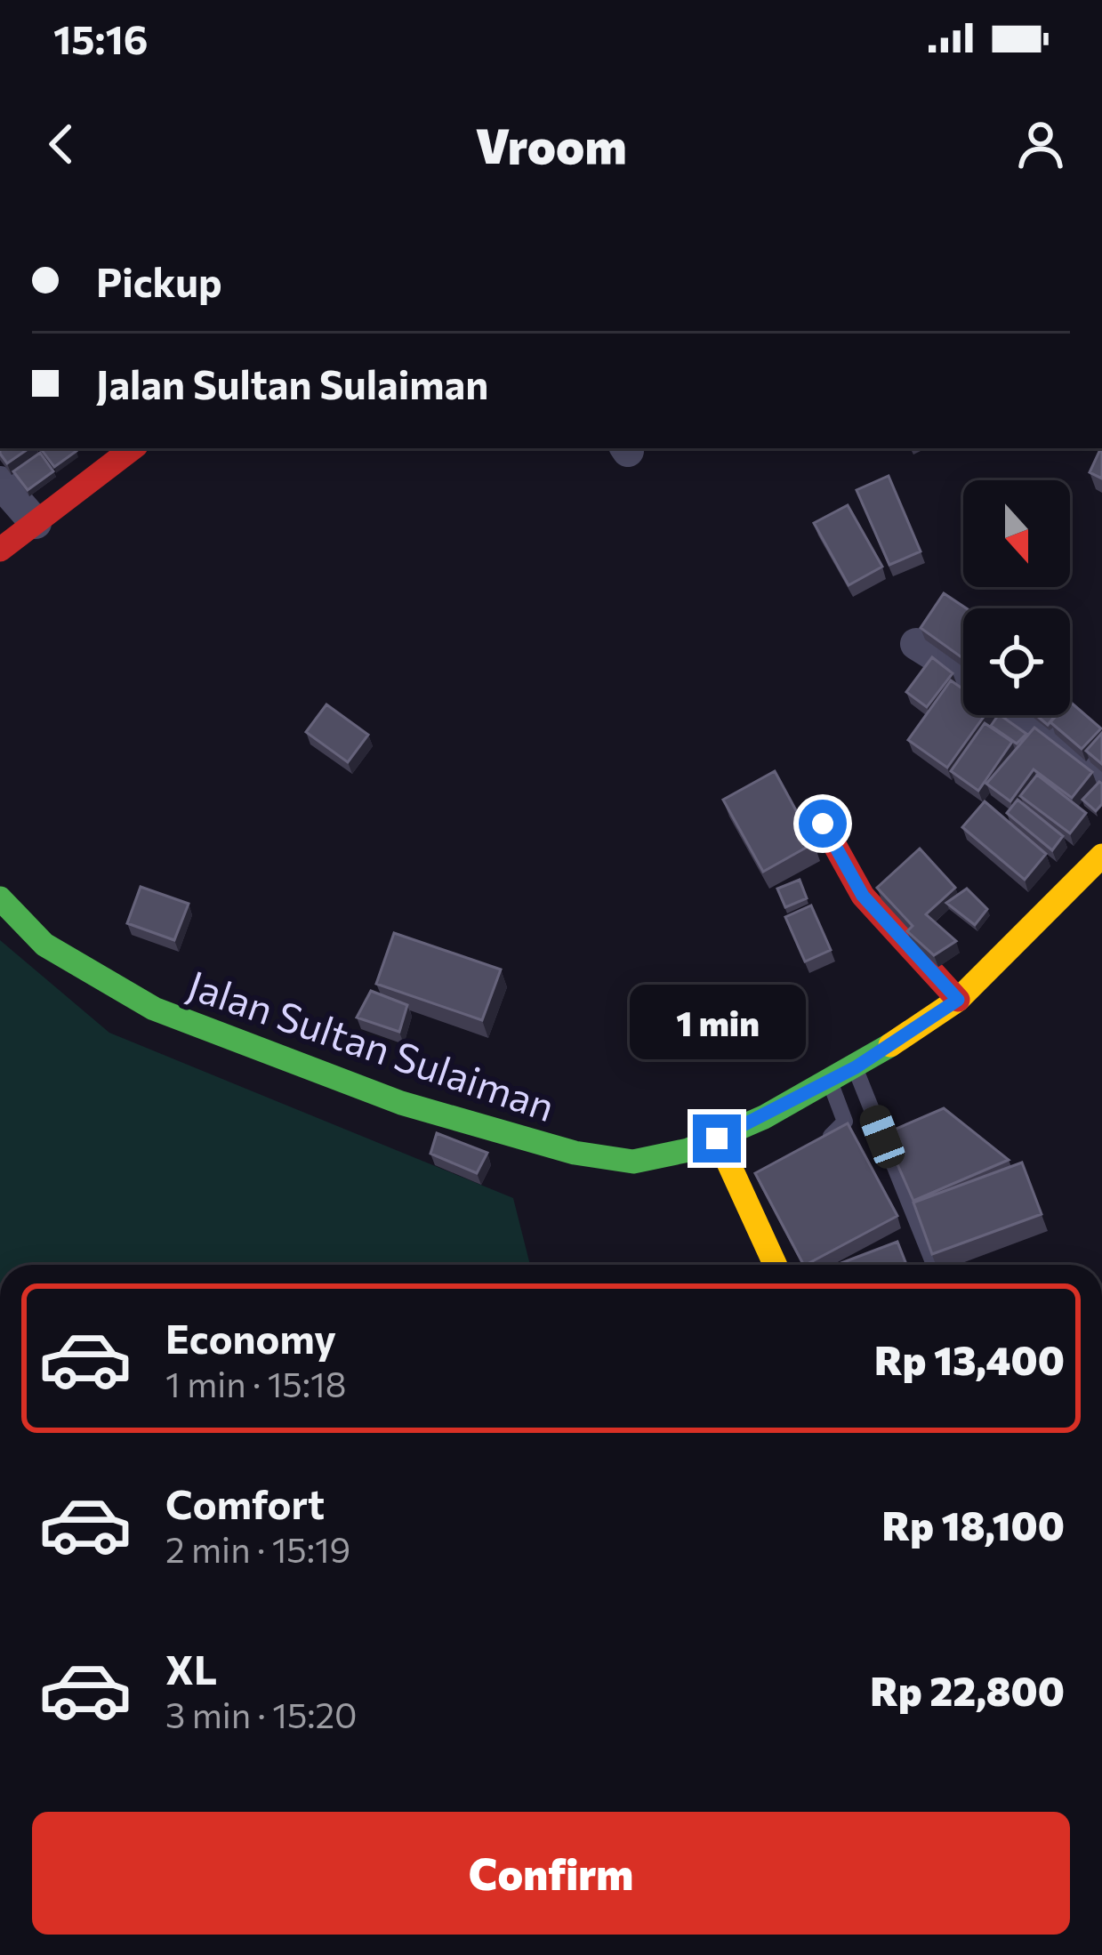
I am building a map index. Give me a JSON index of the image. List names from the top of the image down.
{
  "streets": {
    "main road": ["Jalan Sultan Sulaiman"]
  },
  "north": "bottom",
  "page": {
    "status": "15:16",
    "header": "Vroom",
    "banner": ["Pickup", "Jalan Sultan Sulaiman"],
    "bubble": "1 min",
    "list": [
      {
        "name": "Economy",
        "note": "1 min · 15:18",
        "value": "Rp 13,400"
      },
      {
        "name": "Comfort",
        "note": "2 min · 15:19",
        "value": "Rp 18,100"
      },
      {
        "name": "XL",
        "note": "3 min · 15:20",
        "value": "Rp 22,800"
      }
    ],
    "buttons": "Confirm"
  }
}
